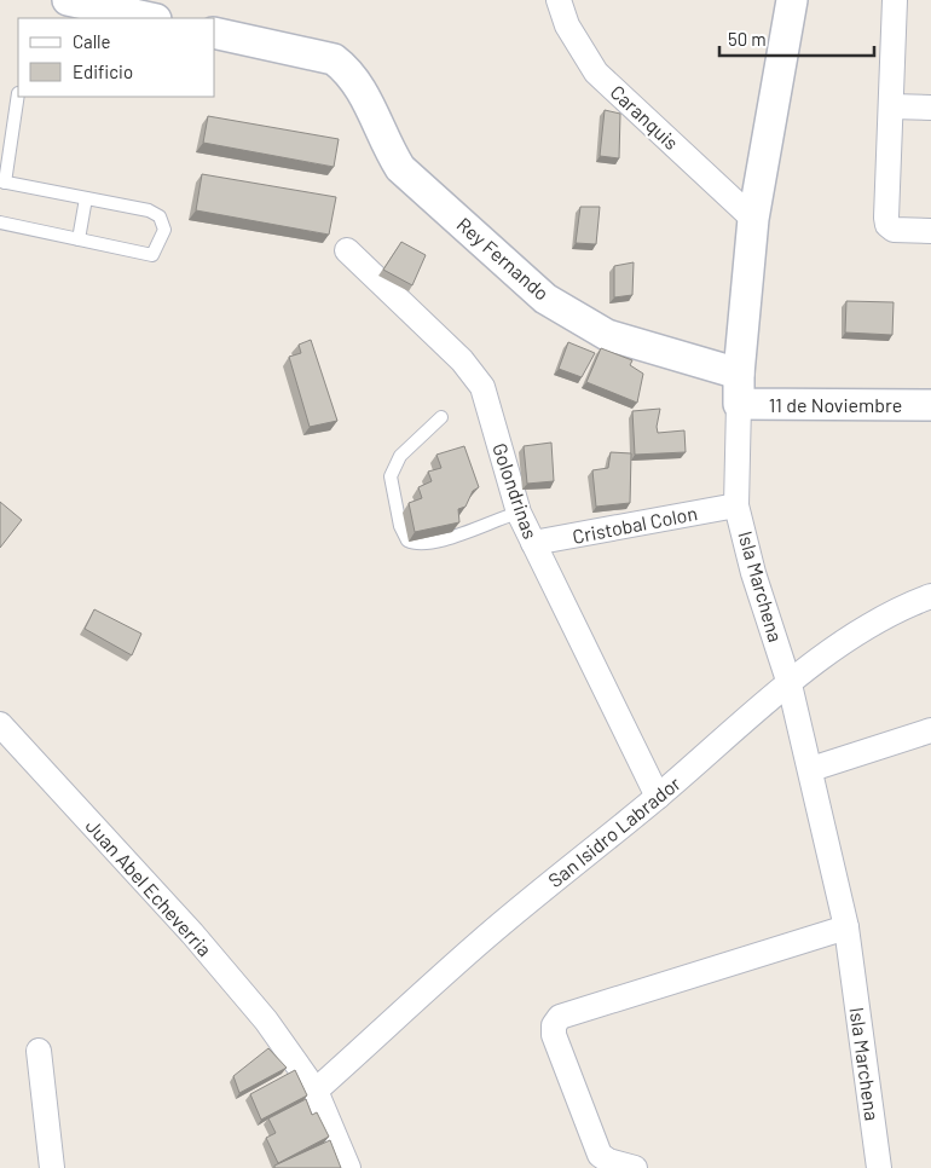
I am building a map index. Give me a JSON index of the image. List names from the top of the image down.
{
  "streets": {
    "street": [
      "Caranquis",
      "Rey Fernando",
      "11 de Noviembre",
      "Golondrinas",
      "Cristobal Colon",
      "Isla Marchena",
      "San Isidro Labrador",
      "Juan Abel Echeverria"
    ]
  },
  "crossings": [
    ["Caranquis", "Isla Marchena"],
    ["Rey Fernando", "Isla Marchena"],
    ["11 de Noviembre", "Isla Marchena"],
    ["Golondrinas", "Cristobal Colon"],
    ["Golondrinas", "San Isidro Labrador"],
    ["Cristobal Colon", "Isla Marchena"],
    ["Isla Marchena", "San Isidro Labrador"],
    ["San Isidro Labrador", "Juan Abel Echeverria"]
  ],
  "legend": ["Calle", "Edificio"],
  "scale_bar": "50 m"
}
